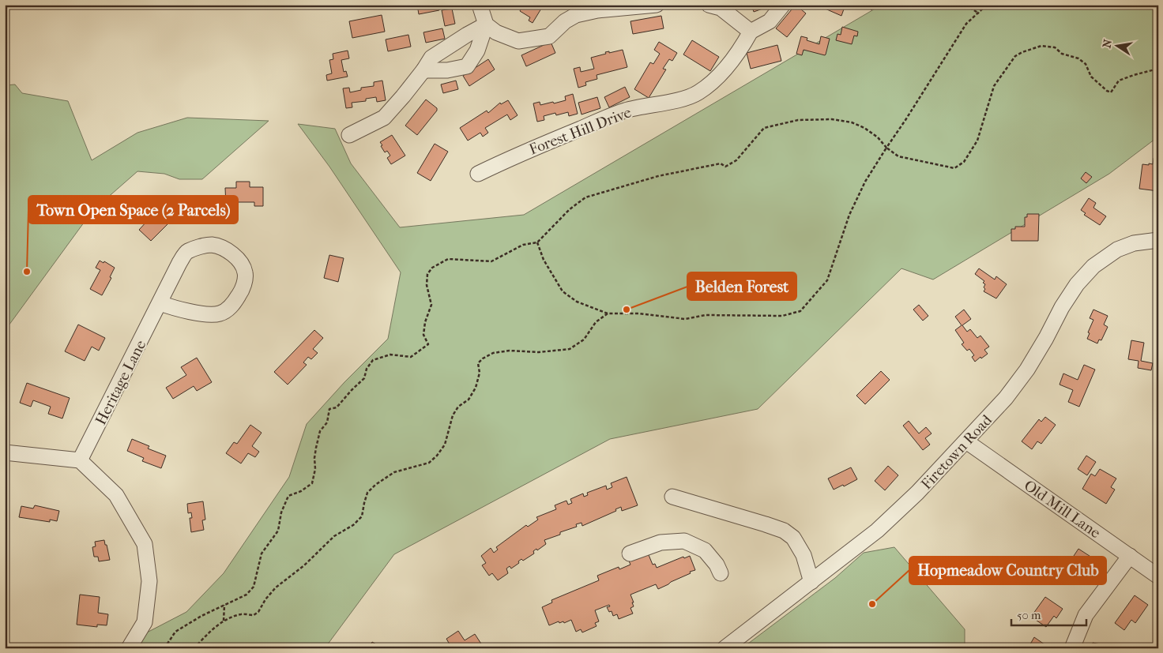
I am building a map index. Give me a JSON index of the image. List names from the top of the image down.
{
  "streets": {
    "street": [
      "Forest Hill Drive",
      "Heritage Lane",
      "Firetown Road",
      "Old Mill Lane"
    ]
  },
  "crossings": [
    ["Firetown Road", "Old Mill Lane"]
  ],
  "places": ["Town Open Space (2 Parcels)", "Belden Forest", "Hopmeadow Country Club"],
  "scale_bar": "50 m",
  "north": "left"
}
